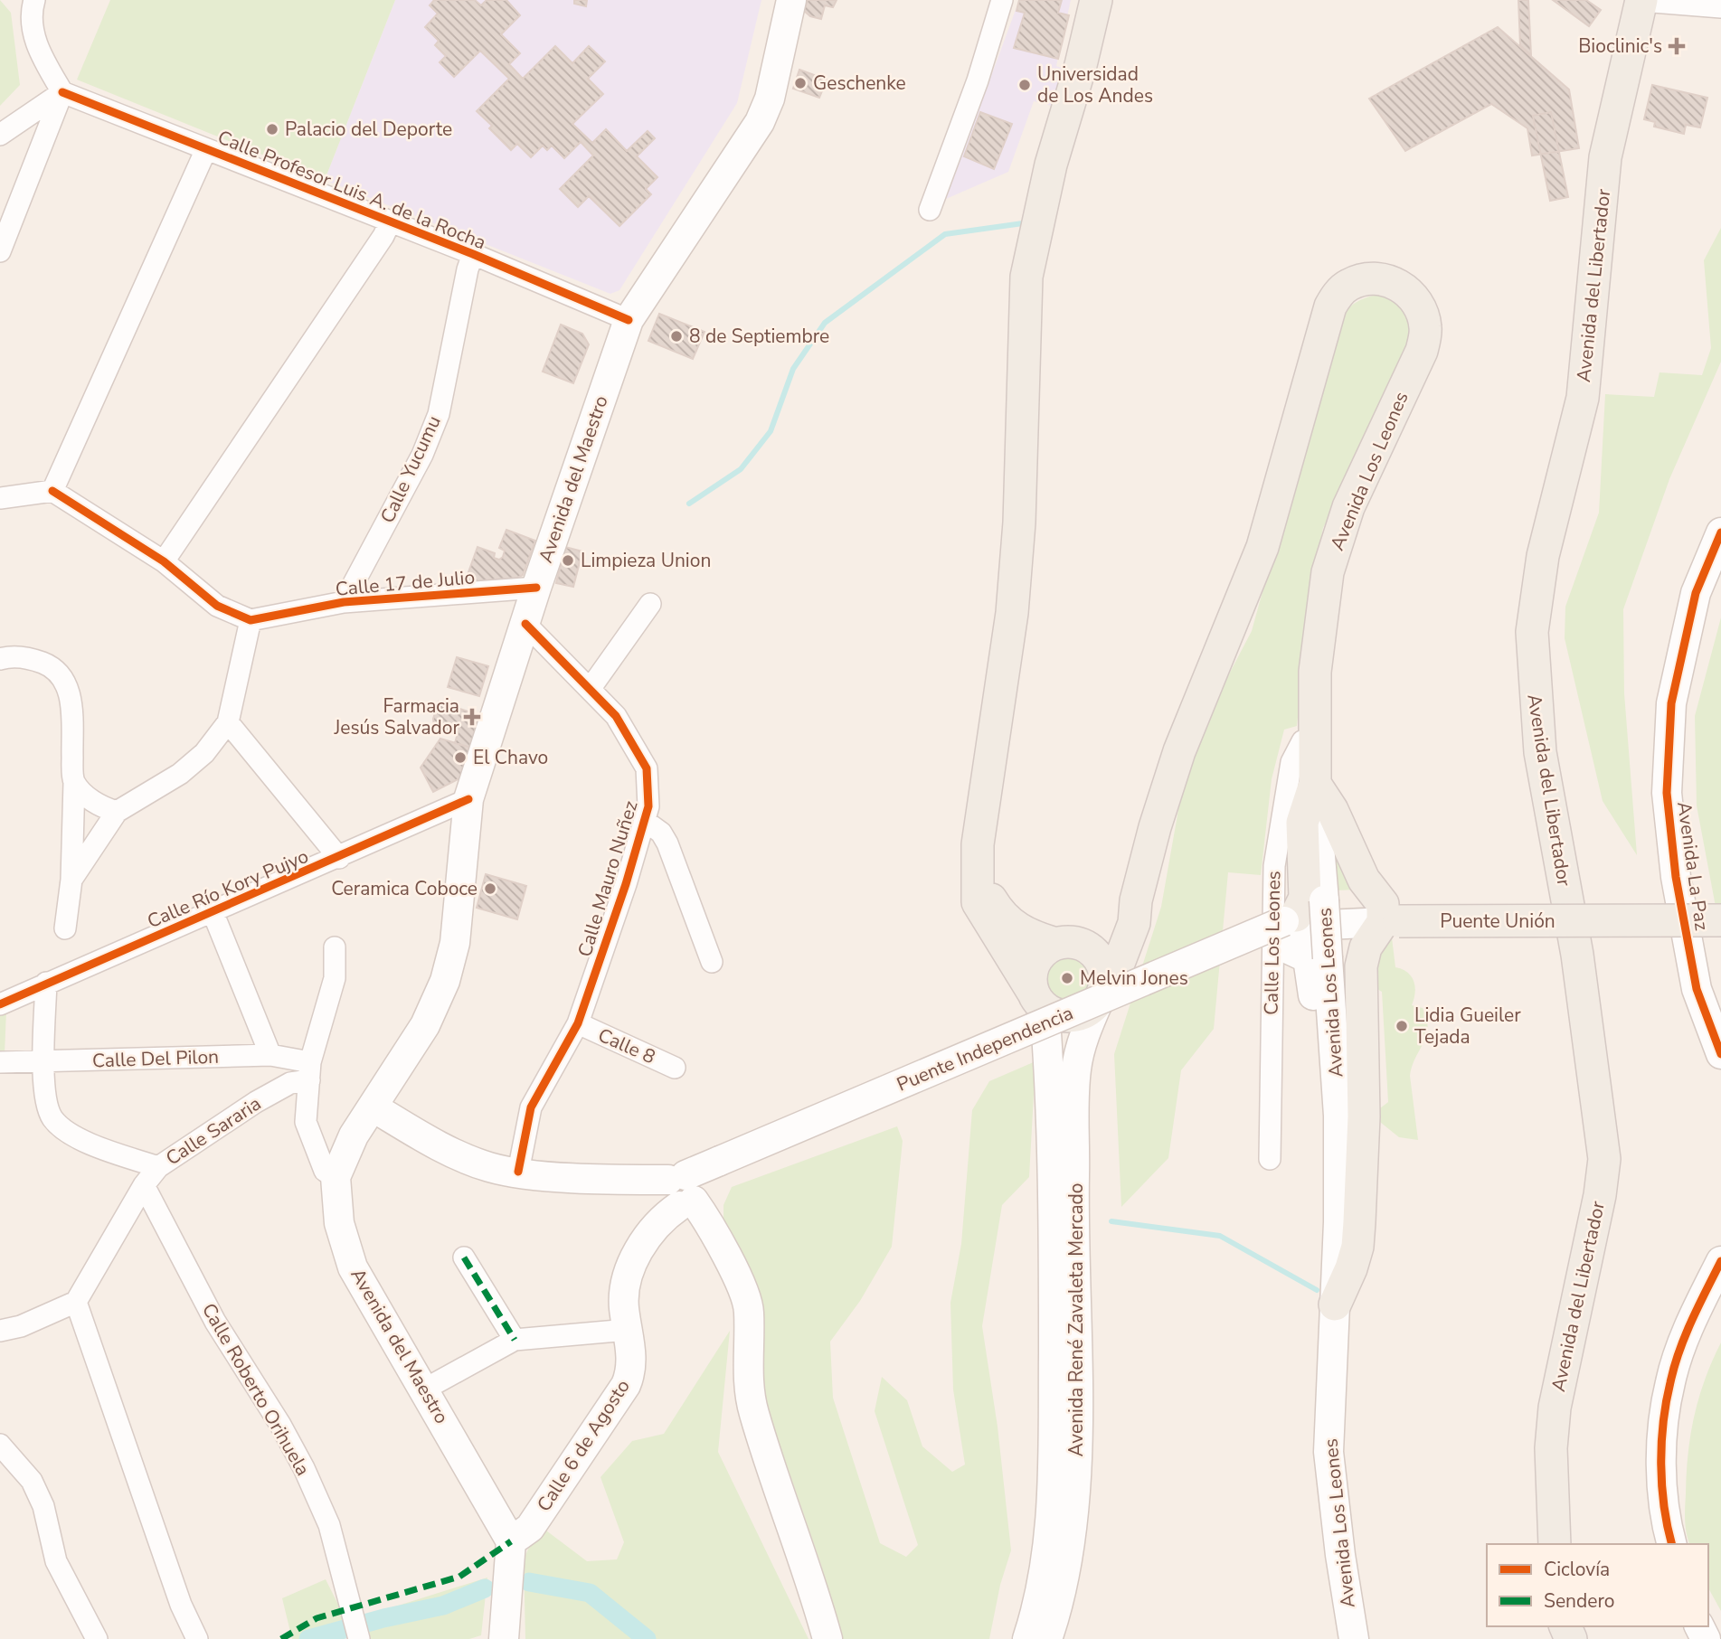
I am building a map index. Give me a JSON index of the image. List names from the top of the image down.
{
  "streets": {
    "main road": [
      "Avenida del Libertador",
      "Avenida Los Leones",
      "Avenida del Maestro",
      "Avenida La Paz",
      "Puente Unión",
      "Puente Independencia",
      "Avenida René Zavaleta Mercado",
      "Calle 6 de Agosto"
    ],
    "street": [
      "Calle Profesor Luis A. de la Rocha",
      "Calle Yucumu",
      "Calle 17 de Julio",
      "Calle Mauro Nuñez",
      "Calle Río Kory Pujyo",
      "Calle Los Leones",
      "Calle 8",
      "Calle Del Pilon",
      "Calle Sararia",
      "Calle Roberto Orihuela"
    ]
  },
  "crossings": [
    ["Calle Profesor Luis A. de la Rocha", "Calle Yucumu"],
    ["Calle Profesor Luis A. de la Rocha", "Avenida del Maestro"],
    ["Calle Yucumu", "Calle 17 de Julio"],
    ["Avenida Los Leones", "Calle Los Leones"],
    ["Avenida Los Leones", "Avenida René Zavaleta Mercado"],
    ["Avenida del Maestro", "Calle 17 de Julio"],
    ["Avenida del Maestro", "Calle Mauro Nuñez"],
    ["Avenida del Maestro", "Calle Río Kory Pujyo"],
    ["Avenida del Maestro", "Calle 6 de Agosto"],
    ["Calle Mauro Nuñez", "Calle 8"],
    ["Puente Unión", "Puente Independencia"],
    ["Puente Independencia", "Calle 6 de Agosto"],
    ["Calle Del Pilon", "Calle Sararia"],
    ["Calle Sararia", "Calle Roberto Orihuela"]
  ],
  "places": {
    "health": ["Bioclinic's", "Farmacia Jesús Salvador"],
    "other": [
      "Geschenke",
      "Universidad de Los Andes",
      "Palacio del Deporte",
      "8 de Septiembre",
      "Limpieza Union",
      "El Chavo",
      "Ceramica Coboce",
      "Melvin Jones",
      "Lidia Gueiler Tejada"
    ]
  },
  "legend": ["Ciclovía", "Sendero"]
}
